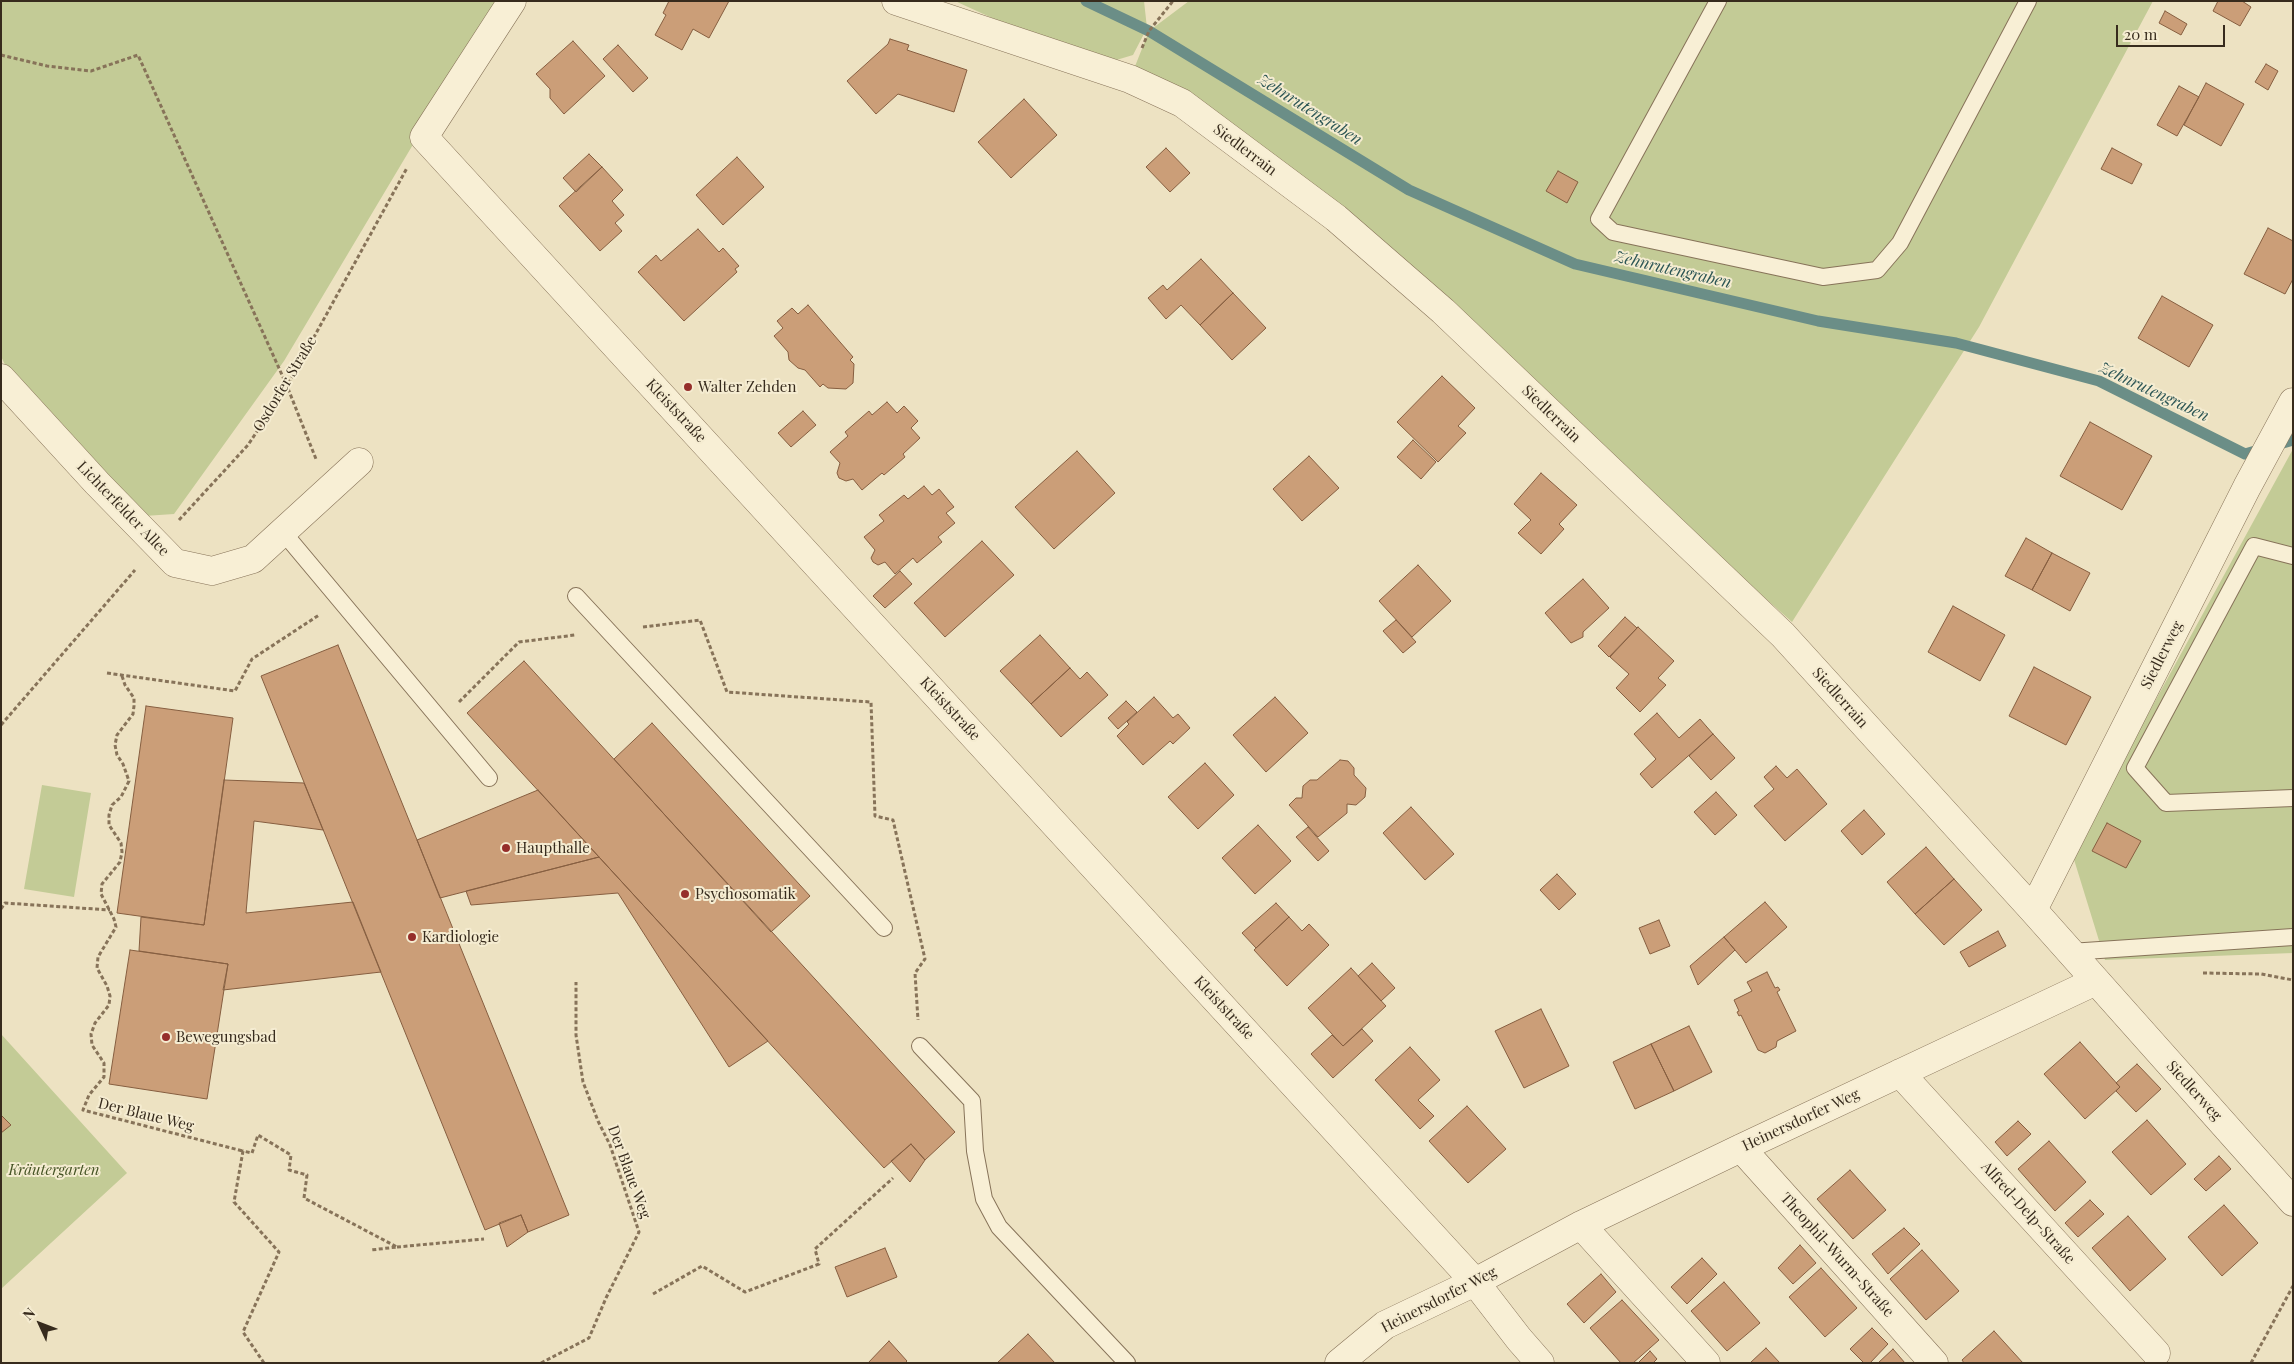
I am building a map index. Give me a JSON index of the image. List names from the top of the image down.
{
  "streets": {
    "street": [
      "Siedlerrain",
      "Kleiststraße",
      "Lichterfelder Allee",
      "Siedlerweg",
      "Heinersdorfer Weg",
      "Alfred-Delp-Straße",
      "Theophil-Wurm-Straße"
    ],
    "path": ["Osdorfer Straße", "Der Blaue Weg"]
  },
  "crossings": [
    ["Siedlerrain", "Siedlerweg"],
    ["Siedlerrain", "Heinersdorfer Weg"],
    ["Osdorfer Straße", "Kleiststraße"],
    ["Osdorfer Straße", "Lichterfelder Allee"],
    ["Kleiststraße", "Heinersdorfer Weg"],
    ["Siedlerweg", "Heinersdorfer Weg"],
    ["Heinersdorfer Weg", "Alfred-Delp-Straße"],
    ["Heinersdorfer Weg", "Theophil-Wurm-Straße"]
  ],
  "water": ["Zehnrutengraben"],
  "parks": ["Kräutergarten"],
  "places": [
    "Walter Zehden",
    "Haupthalle",
    "Psychosomatik",
    "Kardiologie",
    "Bewegungsbad"
  ],
  "scale_bar": "20 m",
  "north": "top left"
}
